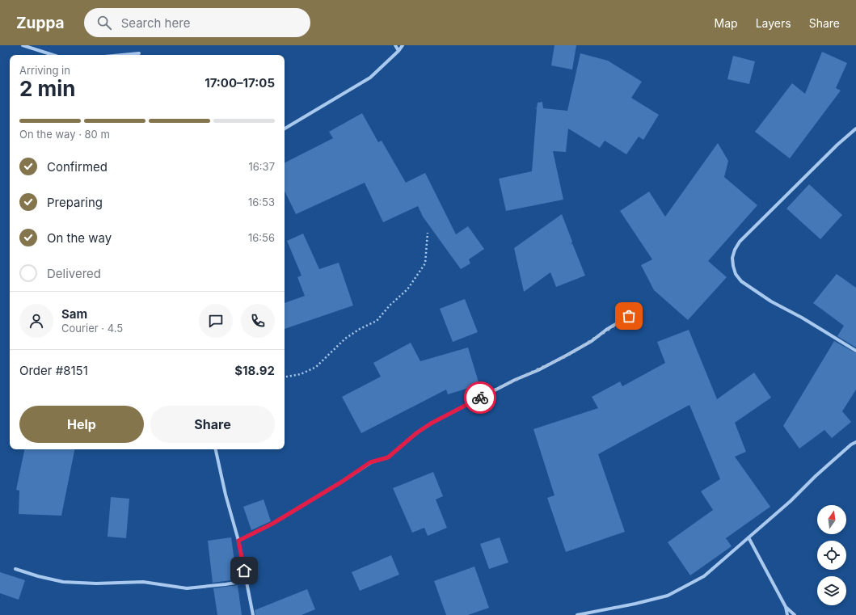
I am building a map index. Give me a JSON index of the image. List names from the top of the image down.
{
  "north": "top",
  "page": {
    "header": "Zuppa",
    "search": "Search here",
    "nav": ["Map", "Layers", "Share"],
    "heading": ["2 min", "Arriving in", "17:00–17:05"],
    "panel": [
      "Sam",
      "Courier · 4.5",
      "Order #8151",
      "$18.92"
    ],
    "bar": "On the way · 80 m",
    "list": [
      ["Confirmed", "16:37"],
      ["Preparing", "16:53"],
      ["On the way", "16:56"],
      "Delivered"
    ],
    "buttons": ["Help", "Share"]
  }
}
